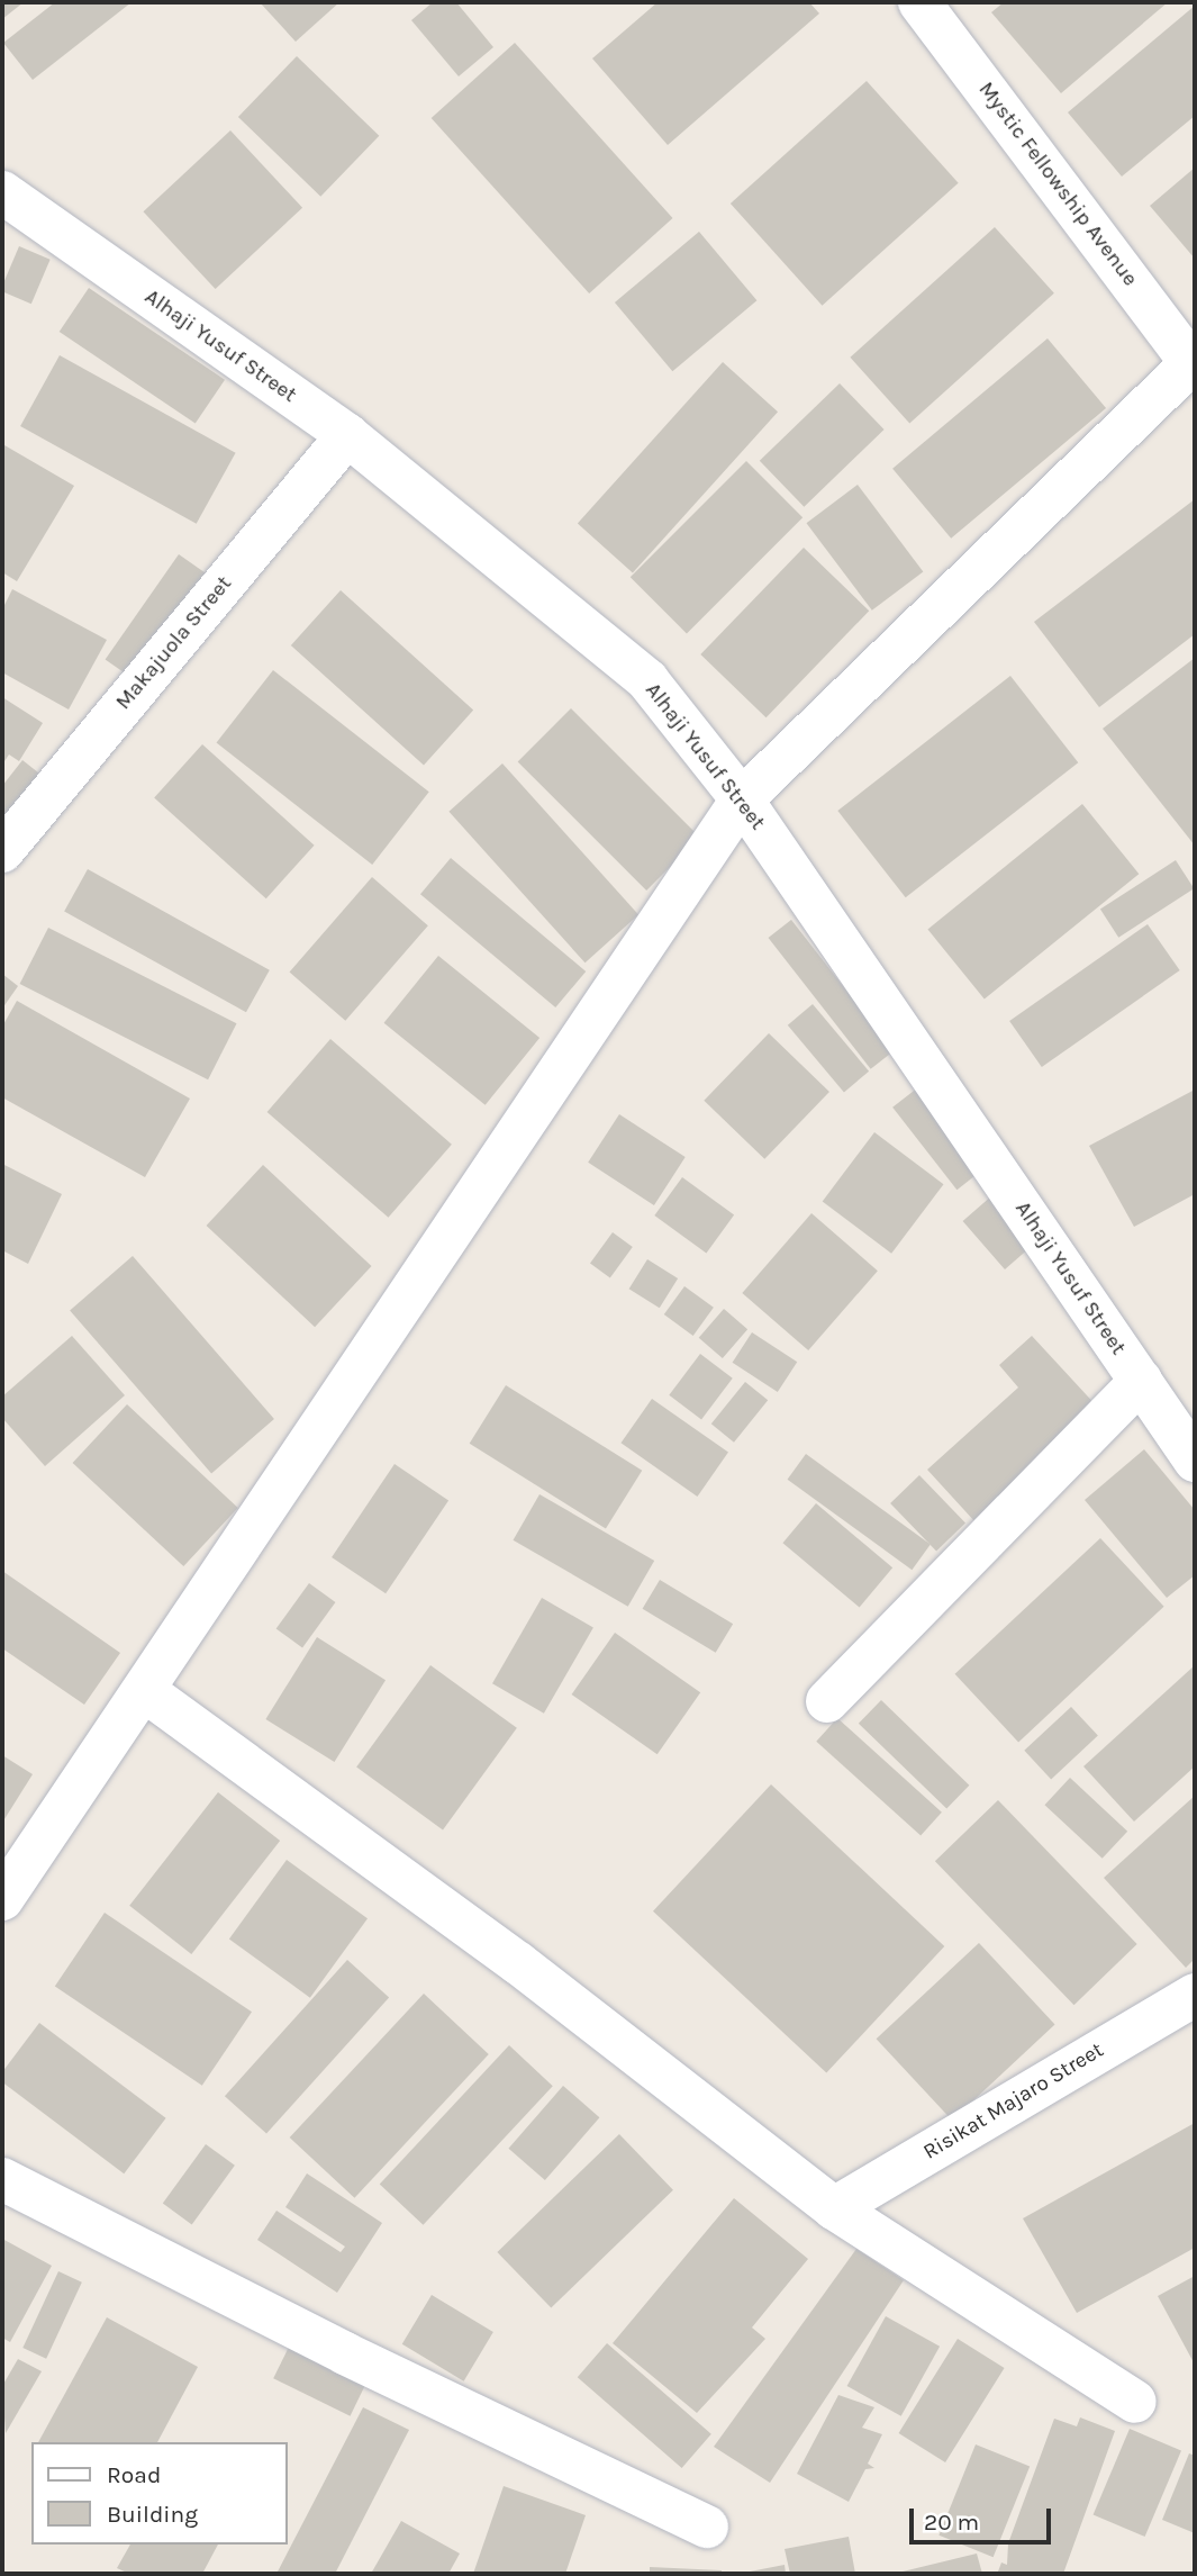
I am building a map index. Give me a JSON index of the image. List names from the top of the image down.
{
  "streets": {
    "street": [
      "Mystic Fellowship Avenue",
      "Alhaji Yusuf Street",
      "Makajuola Street",
      "Risikat Majaro Street"
    ]
  },
  "crossings": [
    ["Alhaji Yusuf Street", "Makajuola Street"]
  ],
  "legend": ["Road", "Building"],
  "scale_bar": "20 m"
}
